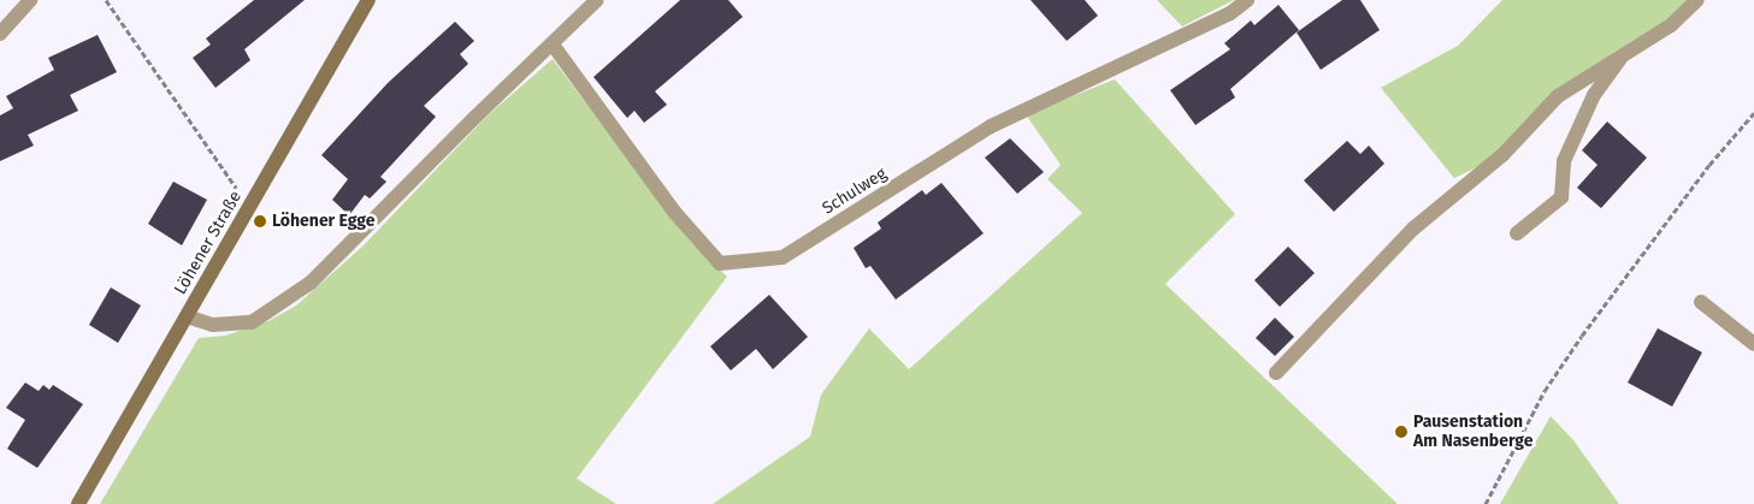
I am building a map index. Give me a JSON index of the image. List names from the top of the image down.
{
  "streets": {
    "street": ["Schulweg", "Löhener Straße"]
  },
  "places": ["Löhener Egge", "Pausenstation Am Nasenberge"]
}
